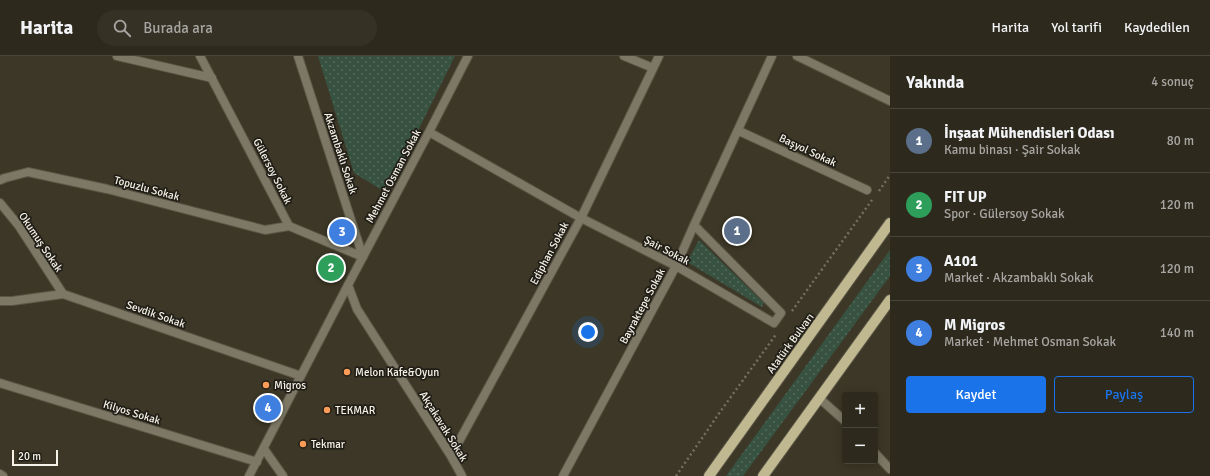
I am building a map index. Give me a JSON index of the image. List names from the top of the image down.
{
  "streets": {
    "main road": ["Atatürk Bulvarı"],
    "street": [
      "Başyol Sokak",
      "Akzambaklı Sokak",
      "Gülersoy Sokak",
      "Mehmet Osman Sokak",
      "Topuzlu Sokak",
      "Okumuş Sokak",
      "Şair Sokak",
      "Ediphan Sokak",
      "Bayraktepe Sokak",
      "Sevdik Sokak",
      "Kilyos Sokak",
      "Akçakavak Sokak"
    ]
  },
  "crossings": [
    ["Başyol Sokak", "Bayraktepe Sokak"],
    ["Akzambaklı Sokak", "Mehmet Osman Sokak"],
    ["Gülersoy Sokak", "Topuzlu Sokak"],
    ["Mehmet Osman Sokak", "Şair Sokak"],
    ["Mehmet Osman Sokak", "Sevdik Sokak"],
    ["Mehmet Osman Sokak", "Kilyos Sokak"],
    ["Mehmet Osman Sokak", "Akçakavak Sokak"],
    ["Okumuş Sokak", "Sevdik Sokak"],
    ["Şair Sokak", "Ediphan Sokak"],
    ["Şair Sokak", "Bayraktepe Sokak"],
    ["Ediphan Sokak", "Akçakavak Sokak"]
  ],
  "places": [
    "Melon Kafe&Oyun",
    "Migros",
    "TEKMAR",
    "Tekmar"
  ],
  "scale_bar": "20 m",
  "page": {
    "header": "Harita",
    "search": "Burada ara",
    "nav": ["Harita", "Yol tarifi", "Kaydedilen"],
    "heading": ["Yakında", "4 sonuç"],
    "list": [
      {
        "mark": "1",
        "name": "İnşaat Mühendisleri Odası",
        "note": "Kamu binası · Şair Sokak",
        "value": "80 m"
      },
      {
        "mark": "2",
        "name": "FIT UP",
        "note": "Spor · Gülersoy Sokak",
        "value": "120 m"
      },
      {
        "mark": "3",
        "name": "A101",
        "note": "Market · Akzambaklı Sokak",
        "value": "120 m"
      },
      {
        "mark": "4",
        "name": "M Migros",
        "note": "Market · Mehmet Osman Sokak",
        "value": "140 m"
      }
    ],
    "pins": [
      "1",
      "3",
      "2",
      "4"
    ],
    "buttons": ["Kaydet", "Paylaş"],
    "map_buttons": ["+", "−"],
    "scale": "20 m"
  }
}
